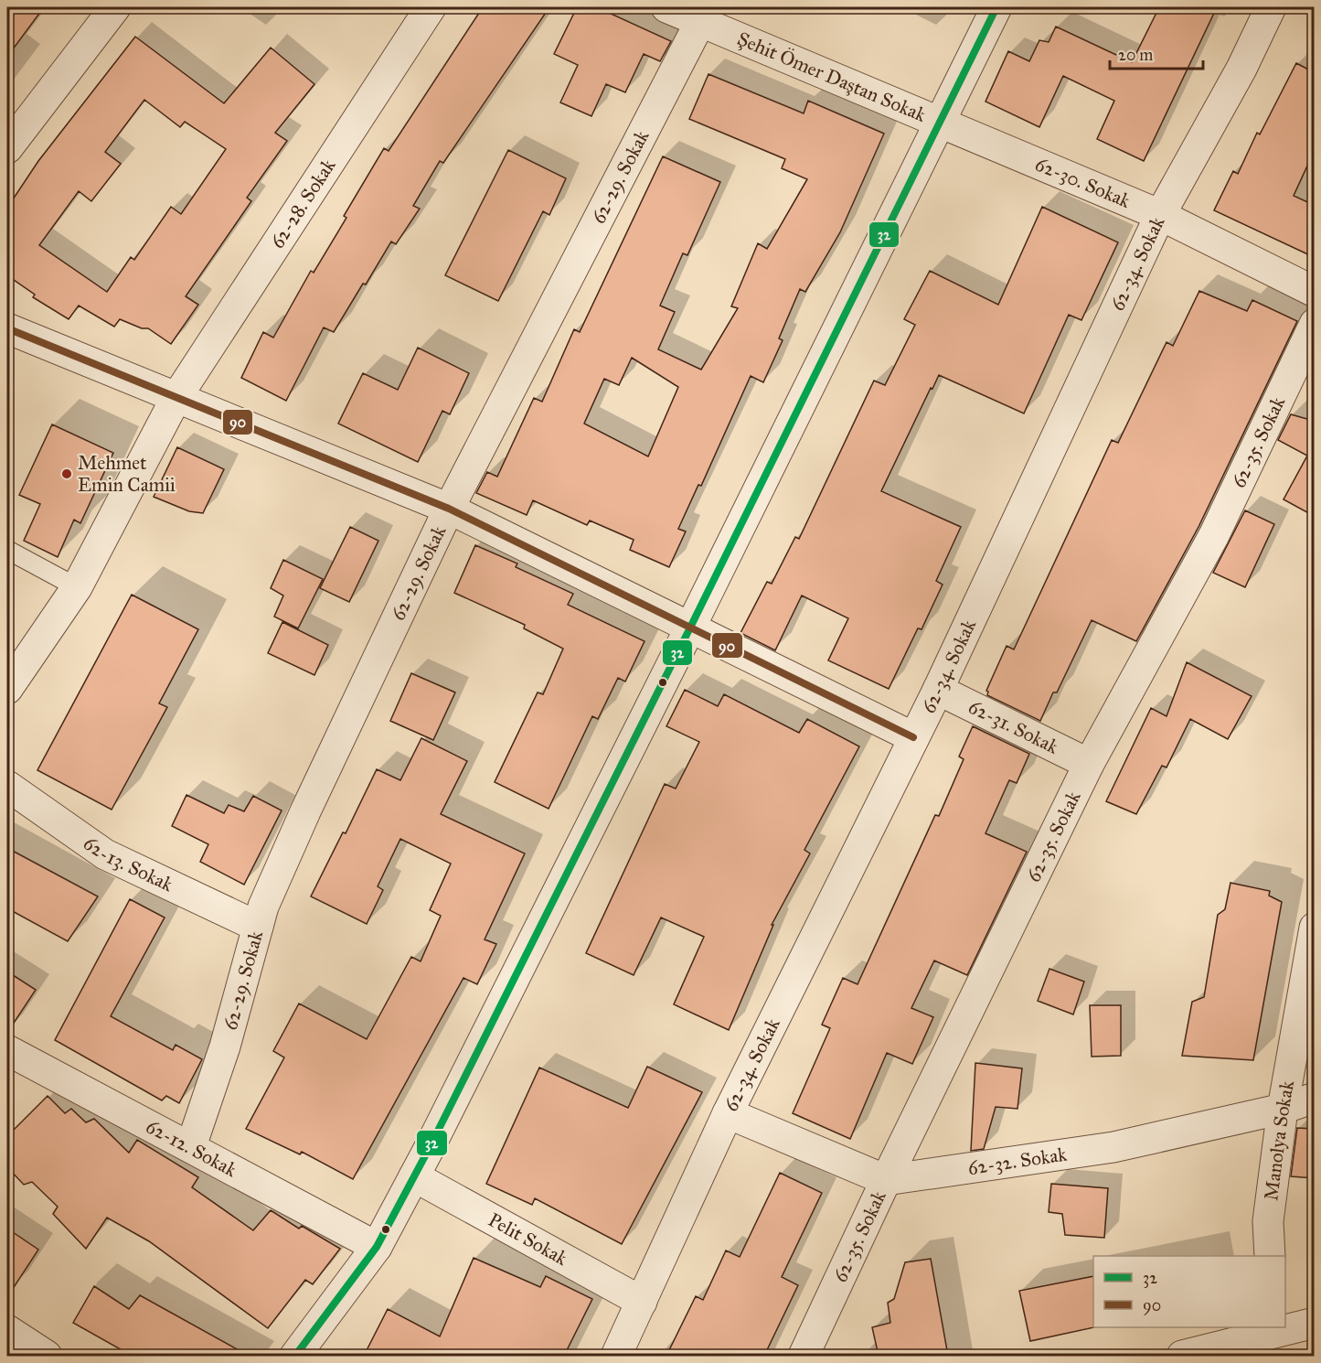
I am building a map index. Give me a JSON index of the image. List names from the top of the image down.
{
  "streets": {
    "street": [
      "Şehit Ömer Daştan Sokak",
      "62-29. Sokak",
      "62-30. Sokak",
      "62-28. Sokak",
      "62-34. Sokak",
      "62-35. Sokak",
      "62-31. Sokak",
      "62-13. Sokak",
      "Manolya Sokak",
      "62-12. Sokak",
      "62-32. Sokak",
      "Pelit Sokak"
    ]
  },
  "crossings": [
    ["Şehit Ömer Daştan Sokak", "62-29. Sokak"],
    ["Şehit Ömer Daştan Sokak", "62-30. Sokak"],
    ["62-29. Sokak", "62-13. Sokak"],
    ["62-29. Sokak", "62-12. Sokak"],
    ["62-30. Sokak", "62-34. Sokak"],
    ["62-34. Sokak", "62-31. Sokak"],
    ["62-34. Sokak", "Pelit Sokak"],
    ["62-35. Sokak", "62-31. Sokak"],
    ["62-35. Sokak", "62-32. Sokak"],
    ["Manolya Sokak", "62-32. Sokak"]
  ],
  "places": ["Mehmet Emin Camii"],
  "lines": ["transit line 32", "transit line 90"],
  "legend": ["32", "90"],
  "scale_bar": "20 m"
}
